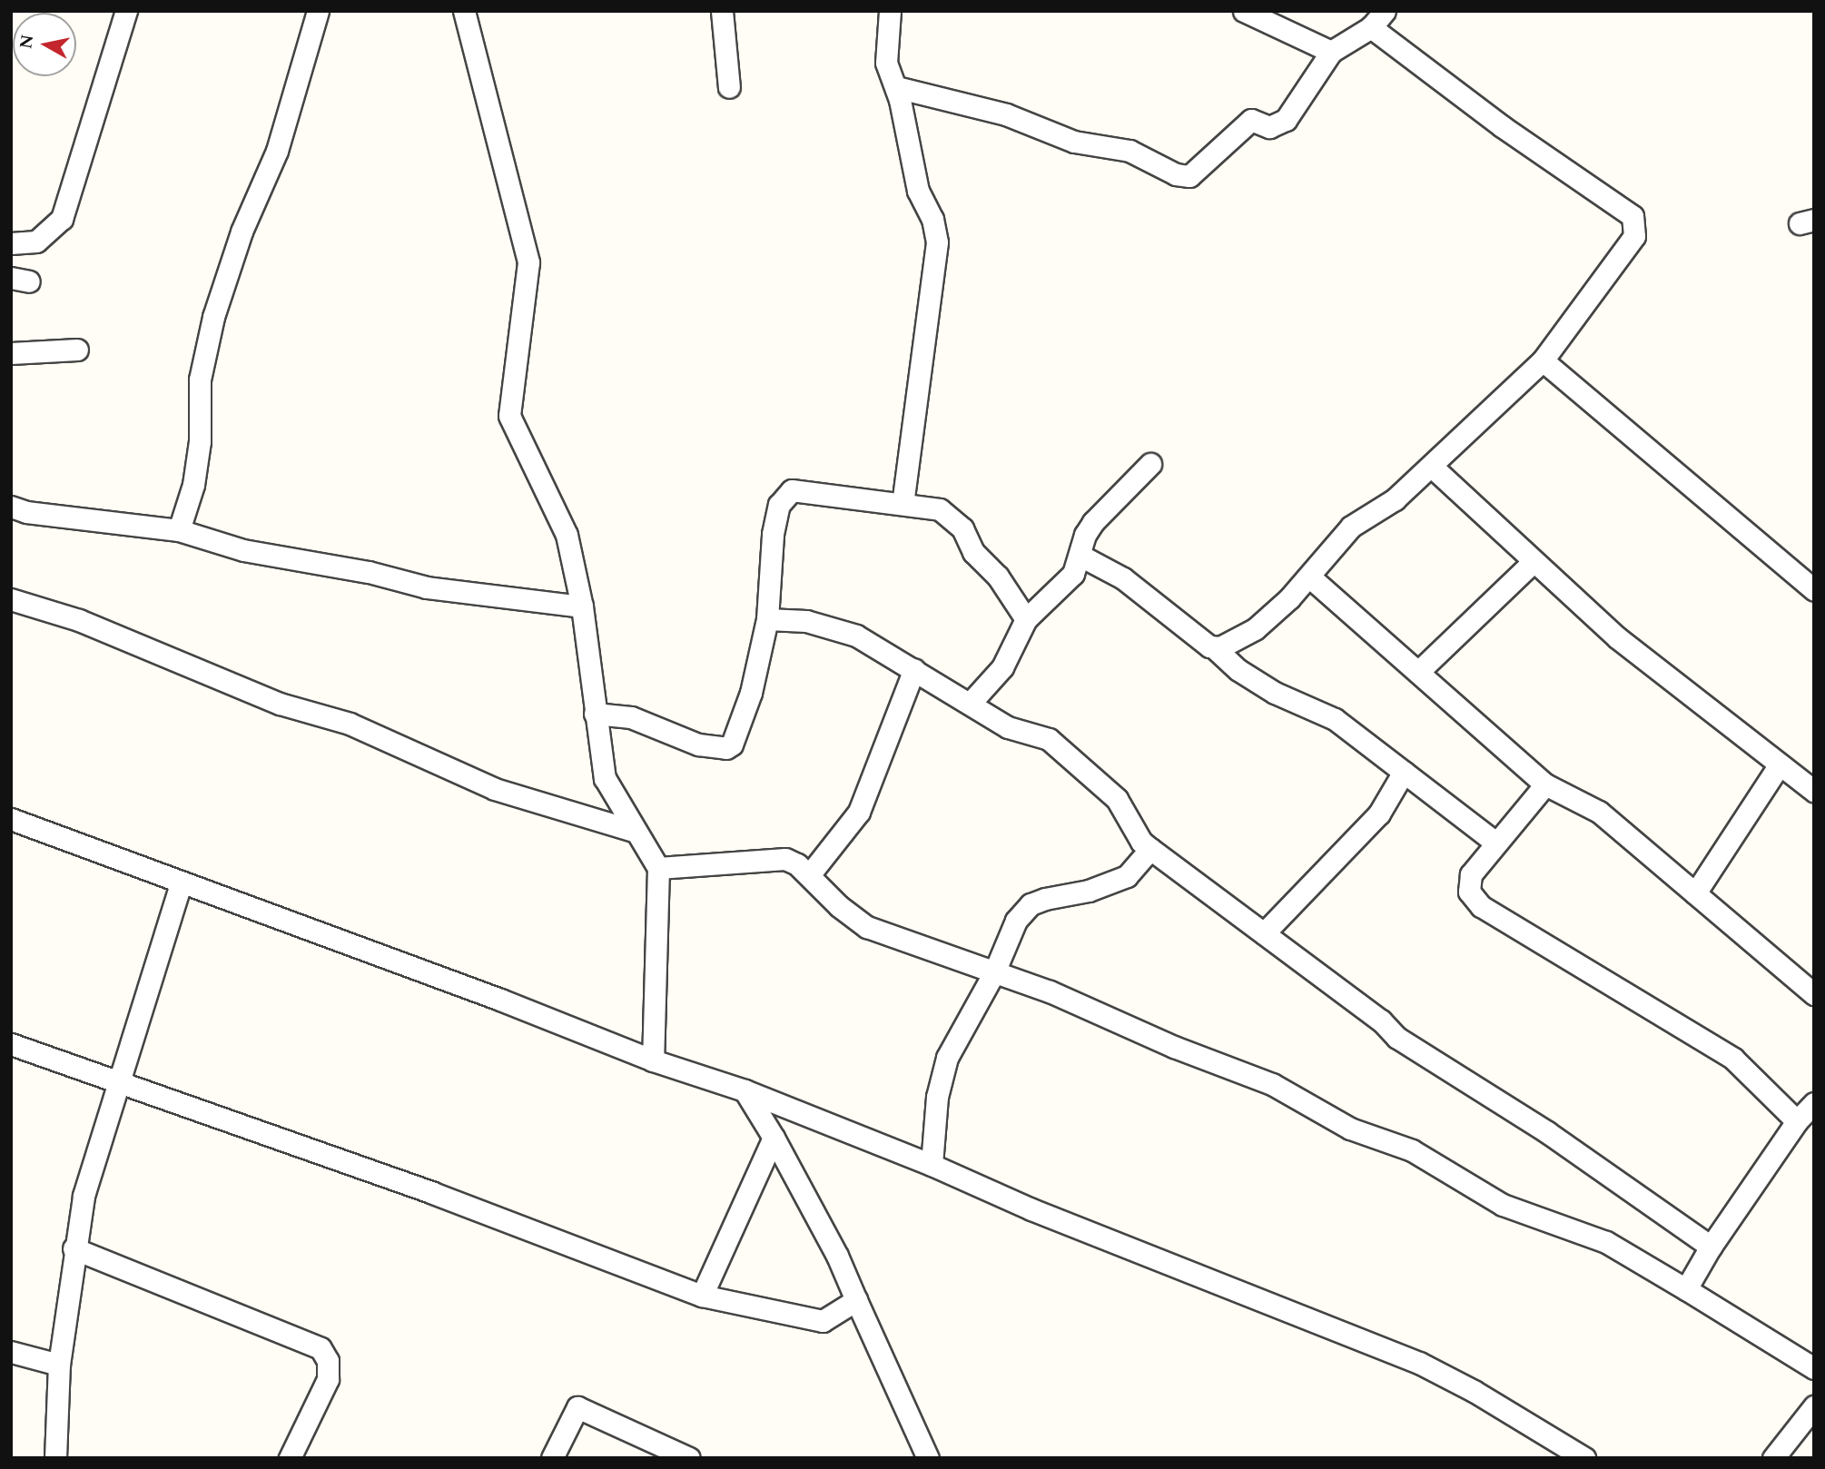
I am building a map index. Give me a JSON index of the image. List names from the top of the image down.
{
  "north": "left"
}
